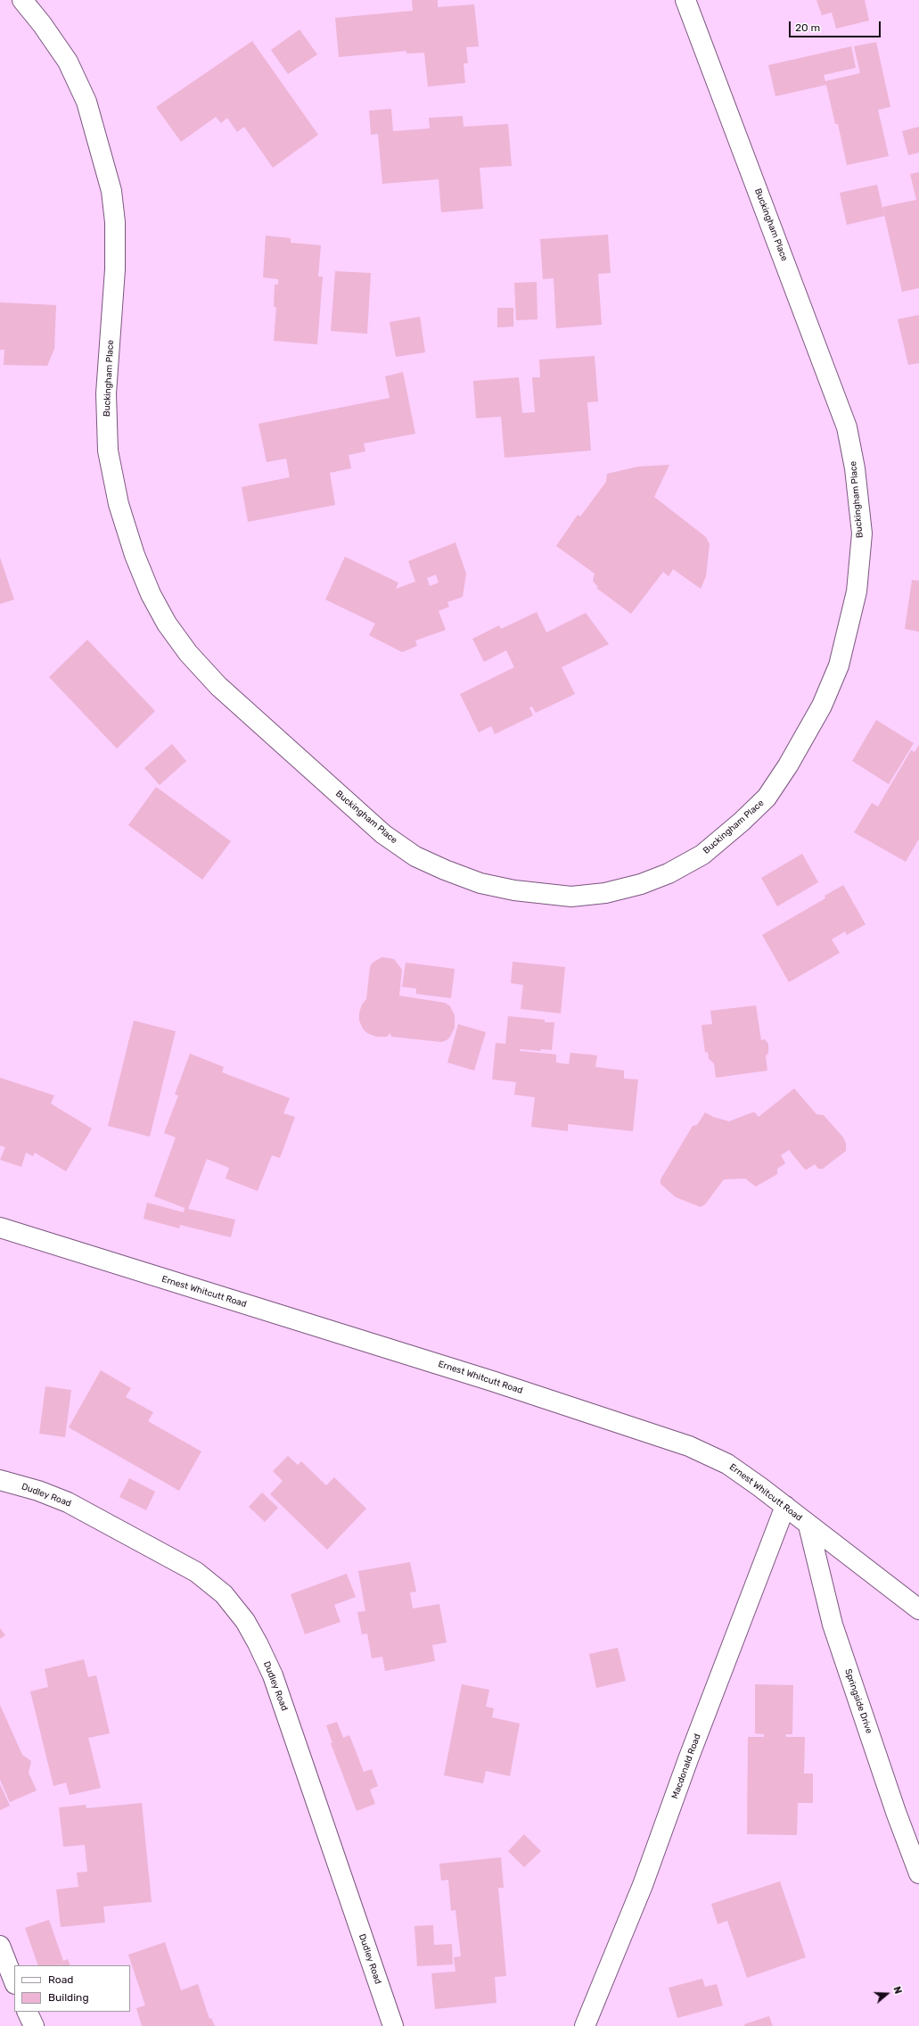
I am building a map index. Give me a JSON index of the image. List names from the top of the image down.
{
  "streets": {
    "street": [
      "Buckingham Place",
      "Ernest Whitcutt Road",
      "Dudley Road",
      "Springside Drive",
      "Macdonald Road"
    ]
  },
  "crossings": [
    ["Ernest Whitcutt Road", "Springside Drive"],
    ["Ernest Whitcutt Road", "Macdonald Road"]
  ],
  "legend": ["Road", "Building"],
  "scale_bar": "20 m",
  "north": "right"
}
